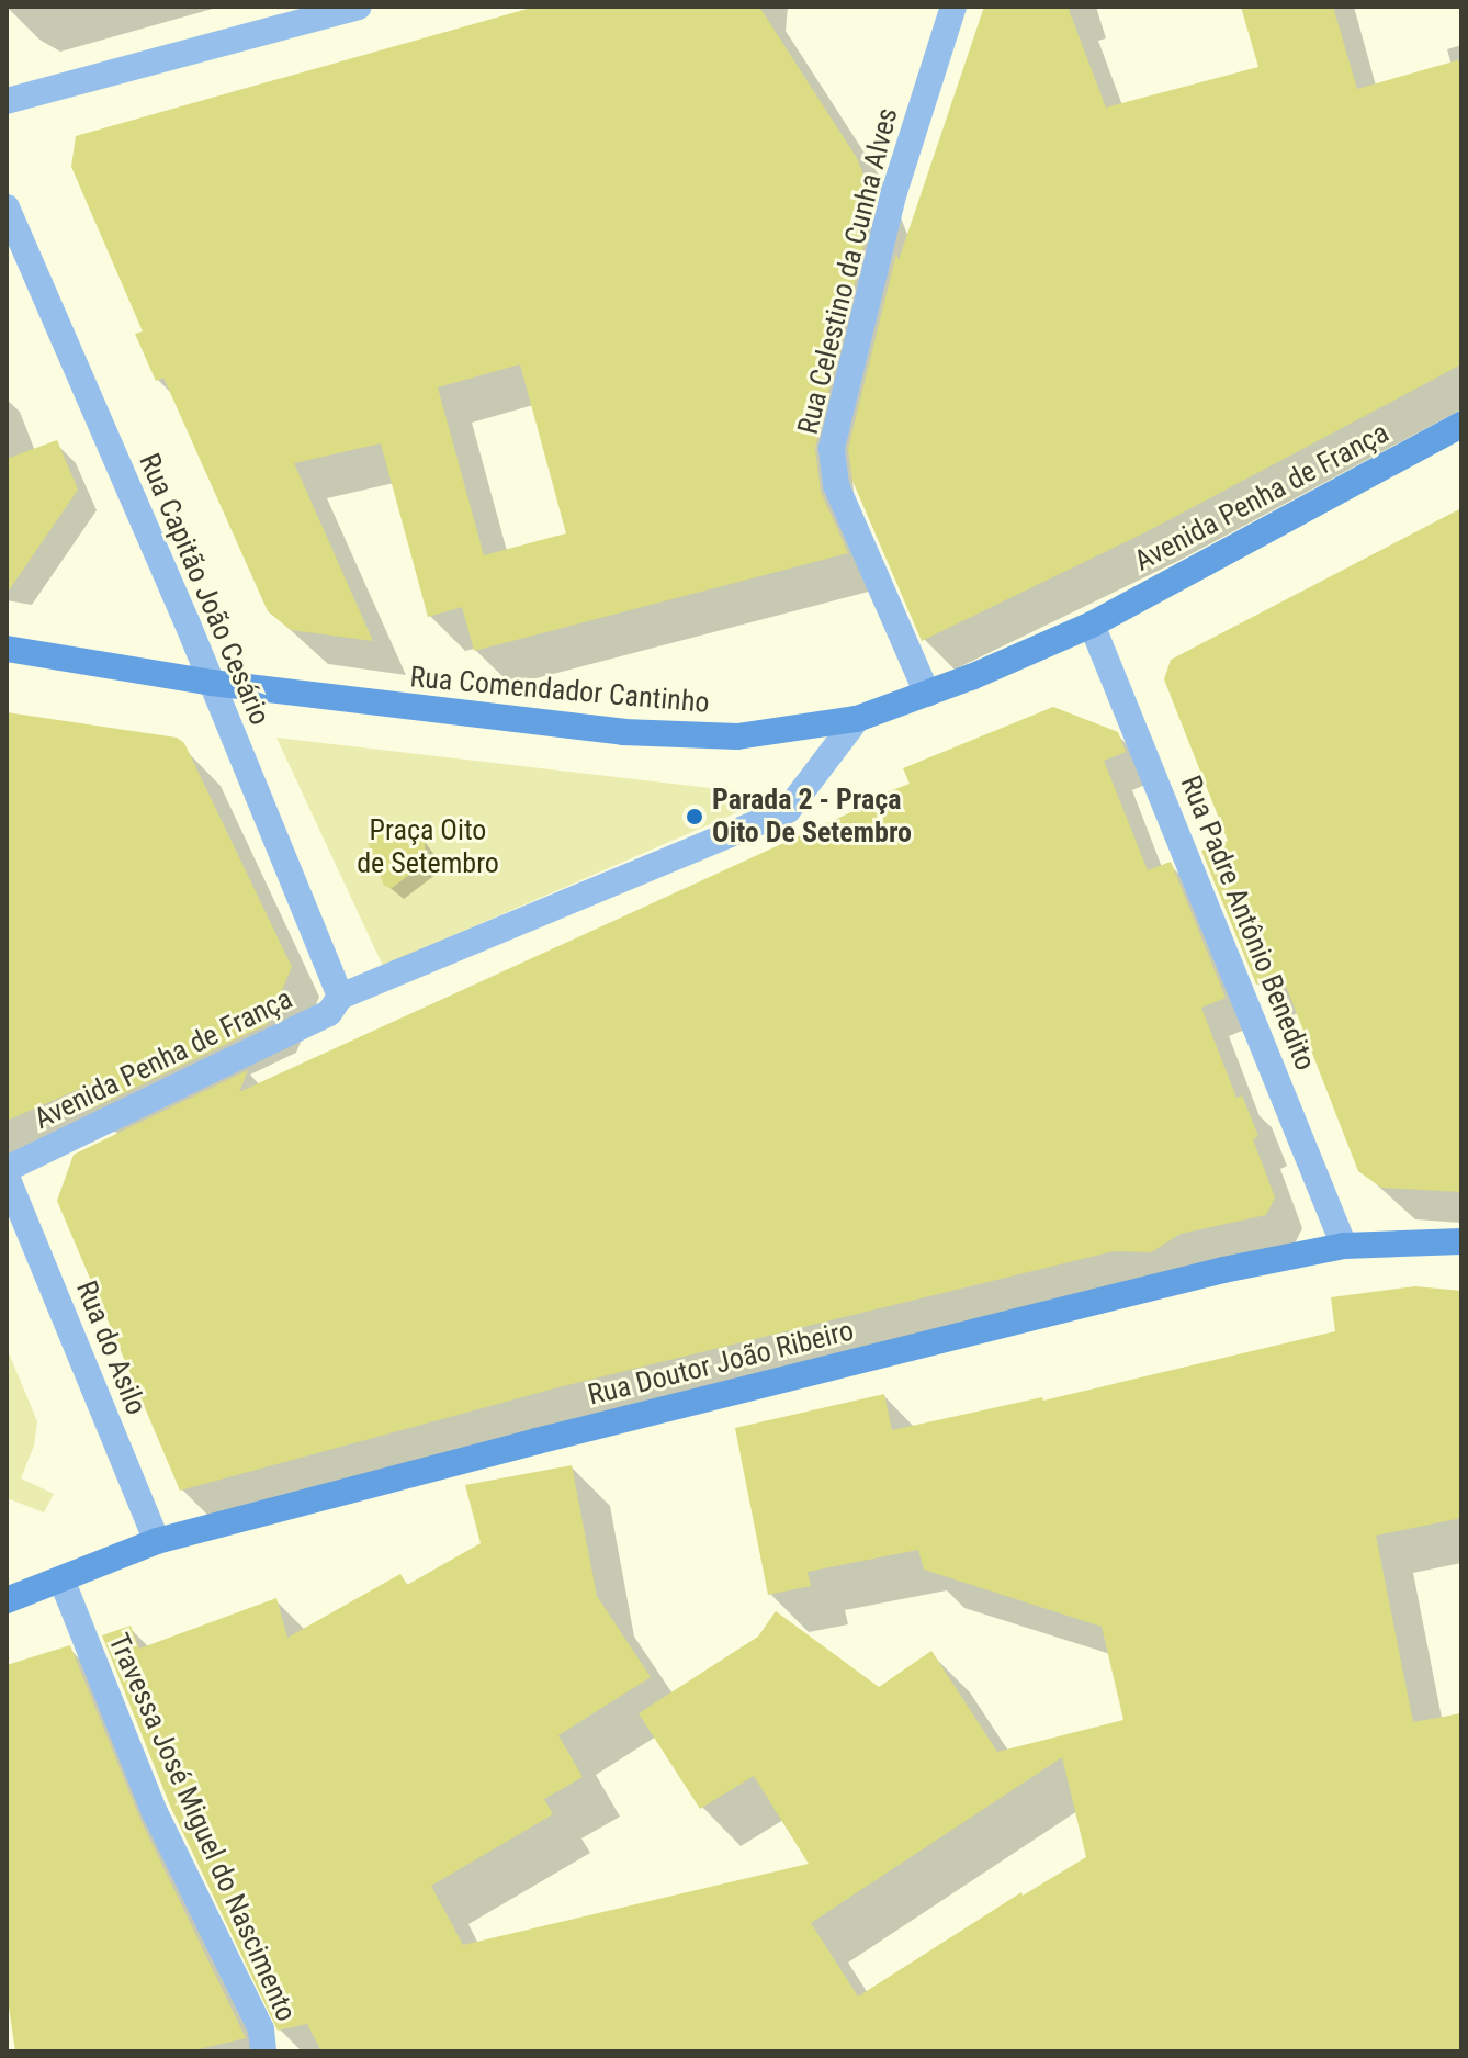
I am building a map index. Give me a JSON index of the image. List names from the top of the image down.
{
  "streets": {
    "main road": ["Avenida Penha de França", "Rua Comendador Cantinho", "Rua Doutor João Ribeiro"],
    "street": [
      "Rua Celestino da Cunha Alves",
      "Rua Capitão João Cesário",
      "Rua Padre Antônio Benedito",
      "Rua do Asilo",
      "Travessa José Miguel do Nascimento"
    ]
  },
  "crossings": [
    ["Rua Celestino da Cunha Alves", "Rua Comendador Cantinho"],
    ["Avenida Penha de França", "Rua Capitão João Cesário"],
    ["Avenida Penha de França", "Rua Comendador Cantinho"],
    ["Avenida Penha de França", "Rua Padre Antônio Benedito"],
    ["Rua Capitão João Cesário", "Rua Comendador Cantinho"],
    ["Rua Comendador Cantinho", "Rua Padre Antônio Benedito"],
    ["Rua Padre Antônio Benedito", "Rua Doutor João Ribeiro"],
    ["Rua do Asilo", "Rua Doutor João Ribeiro"],
    ["Rua Doutor João Ribeiro", "Travessa José Miguel do Nascimento"]
  ],
  "parks": ["Praça Oito de Setembro"],
  "places": ["Parada 2 - Praça Oito De Setembro"]
}
